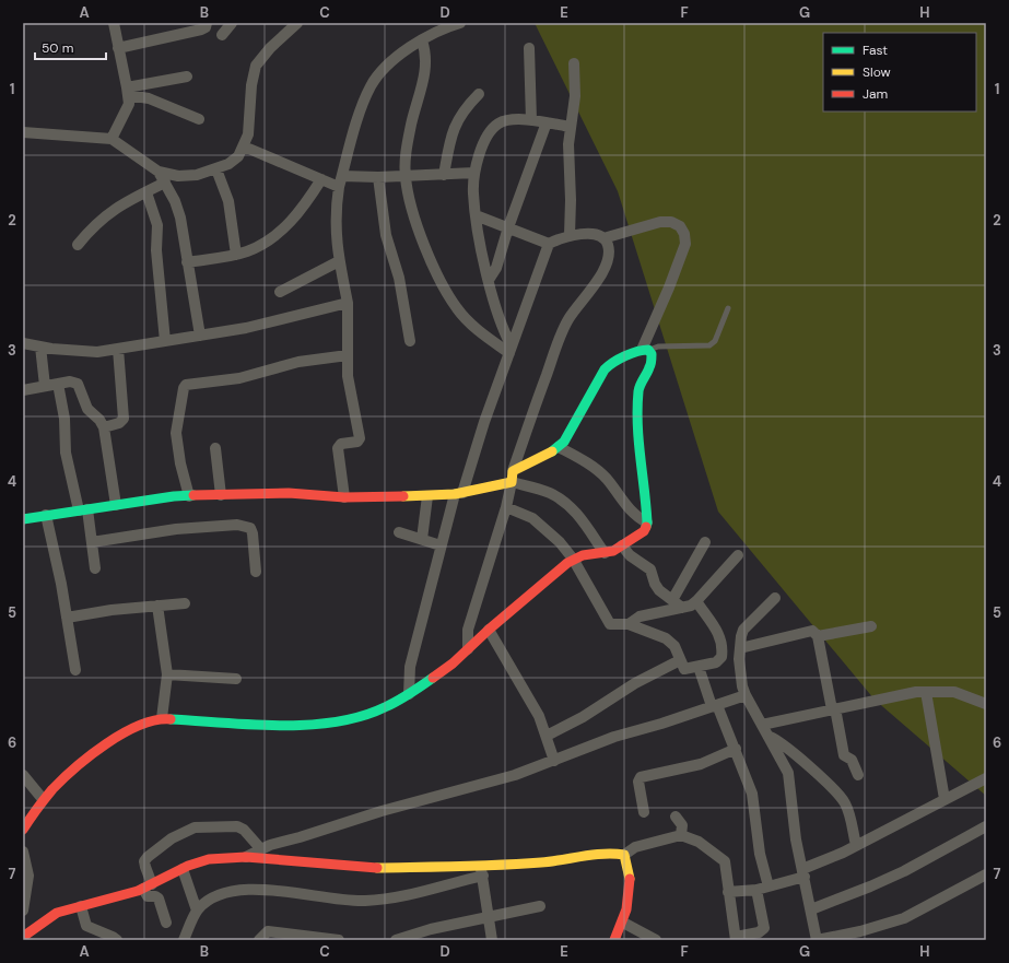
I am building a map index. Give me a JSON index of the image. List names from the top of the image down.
{
  "legend": ["Fast", "Slow", "Jam"],
  "scale_bar": "50 m",
  "grid": {
    "columns": [
      "A",
      "B",
      "C",
      "D",
      "E",
      "F",
      "G",
      "H"
    ],
    "rows": [
      "1",
      "2",
      "3",
      "4",
      "5",
      "6",
      "7"
    ]
  }
}
